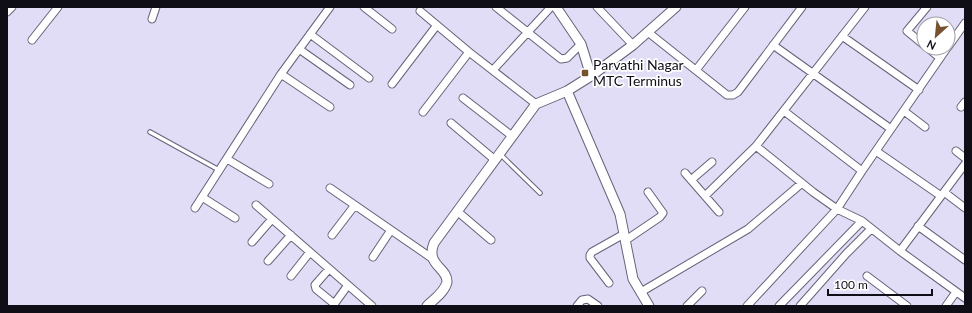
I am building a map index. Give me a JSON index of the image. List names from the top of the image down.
{
  "places": {
    "transit": ["Parvathi Nagar MTC Terminus"]
  },
  "scale_bar": "100 m",
  "north": "bottom left"
}
